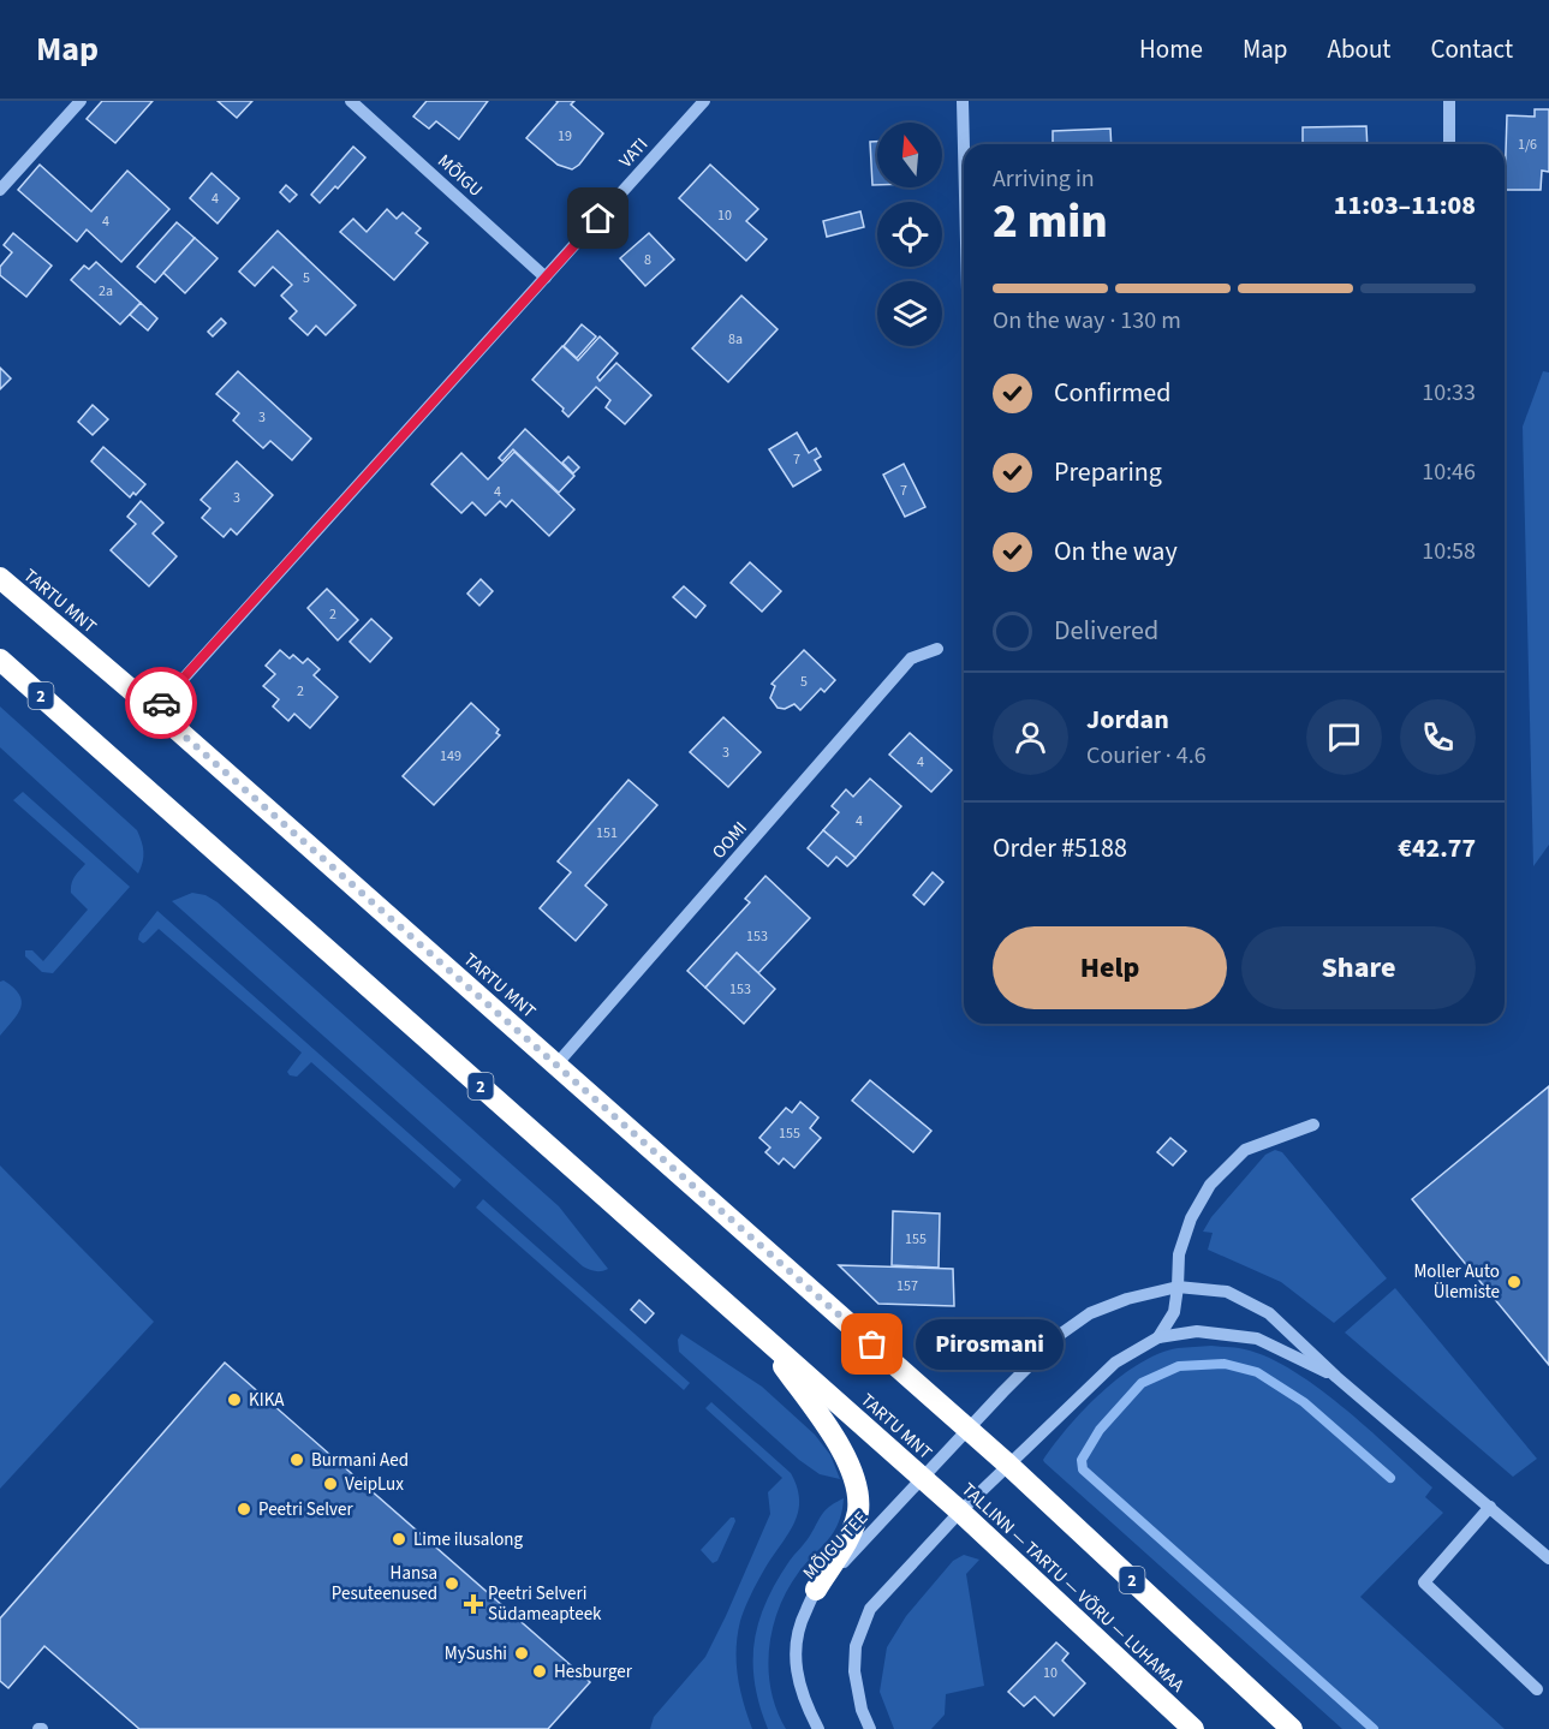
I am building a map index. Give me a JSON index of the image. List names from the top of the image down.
{
  "streets": {
    "highway": ["TARTU MNT", "2", "TALLINN — TARTU — VÕRU — LUHAMAA"],
    "street": [
      "VATI",
      "MÕIGU",
      "OOMI",
      "MÕIGU TEE"
    ]
  },
  "crossings": [
    ["VATI", "MÕIGU"],
    ["VATI", "TARTU MNT"],
    ["TARTU MNT", "2"],
    ["TARTU MNT", "OOMI"],
    ["TARTU MNT", "MÕIGU TEE"],
    ["TARTU MNT", "TALLINN — TARTU — VÕRU — LUHAMAA"],
    ["2", "MÕIGU TEE"],
    ["MÕIGU TEE", "TALLINN — TARTU — VÕRU — LUHAMAA"]
  ],
  "places": {
    "other": [
      "Moller Auto Ülemiste",
      "Pirosmani",
      "KIKA",
      "Burmani Aed",
      "VeipLux",
      "Peetri Selver",
      "Lime ilusalong",
      "Hansa Pesuteenused",
      "MySushi",
      "Hesburger"
    ],
    "health": ["Peetri Selveri Südameapteek"]
  },
  "house_numbers": [
    "19",
    "1/6",
    "4",
    "10",
    "4",
    "8",
    "5",
    "2a",
    "8a",
    "3",
    "7",
    "7",
    "4",
    "3",
    "2",
    "5",
    "2",
    "3",
    "149",
    "4",
    "4",
    "151",
    "153",
    "153",
    "155",
    "155",
    "157",
    "10"
  ],
  "north": "top",
  "page": {
    "header": "Map",
    "nav": [
      "Home",
      "Map",
      "About",
      "Contact"
    ],
    "heading": ["2 min", "Arriving in", "11:03–11:08"],
    "panel": [
      "Jordan",
      "Courier · 4.6",
      "Order #5188",
      "€42.77"
    ],
    "bar": "On the way · 130 m",
    "list": [
      ["Confirmed", "10:33"],
      ["Preparing", "10:46"],
      ["On the way", "10:58"],
      "Delivered"
    ],
    "buttons": ["Help", "Share"],
    "bubble": "Pirosmani"
  }
}
